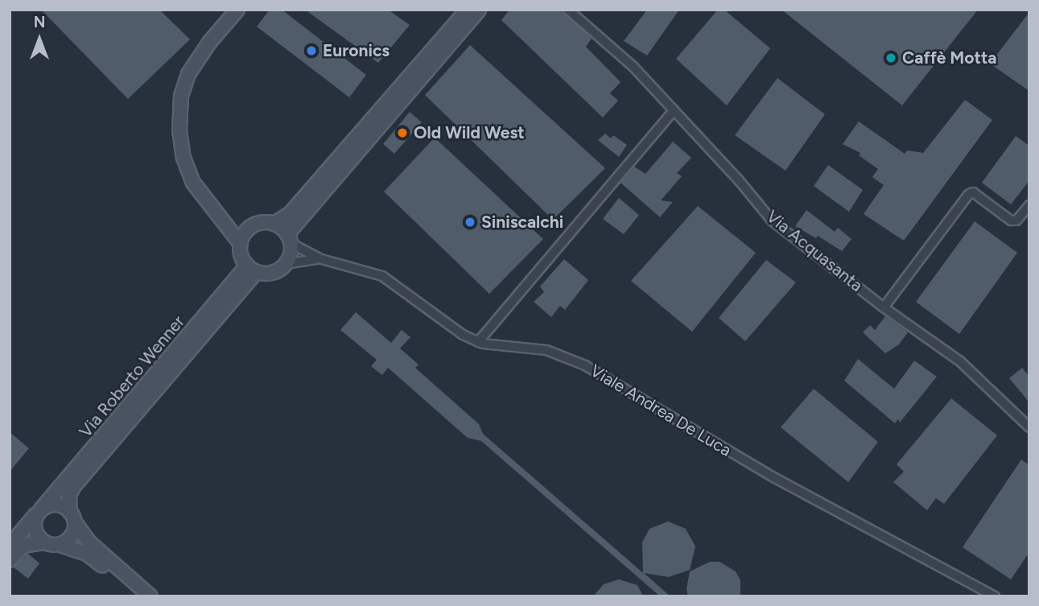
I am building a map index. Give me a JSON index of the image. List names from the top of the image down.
{
  "streets": {
    "main road": ["Via Roberto Wenner"],
    "street": ["Via Acquasanta", "Viale Andrea De Luca"]
  },
  "places": [
    "Euronics",
    "Caffè Motta",
    "Old Wild West",
    "Siniscalchi"
  ],
  "north": "top"
}
